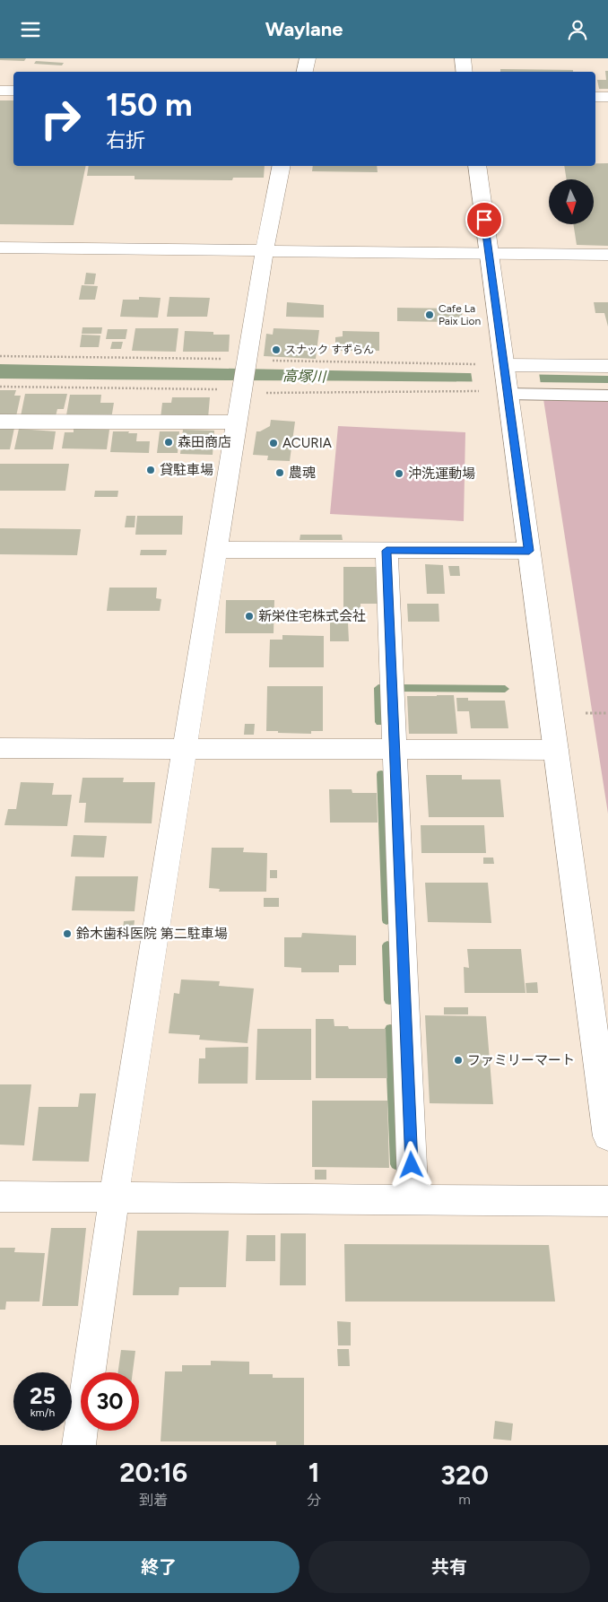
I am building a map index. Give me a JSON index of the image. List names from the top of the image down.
{
  "water": ["高塚川"],
  "places": [
    "Cafe La Paix Lion",
    "スナック すずらん",
    "森田商店",
    "ACURIA",
    "貸駐車場",
    "農魂",
    "沖洗運動場",
    "新栄住宅株式会社",
    "鈴木歯科医院 第二駐車場",
    "ファミリーマート"
  ],
  "north": "bottom",
  "page": {
    "header": "Waylane",
    "turn": ["150 m", "右折"],
    "speed": "25 km/h",
    "limit": "30",
    "eta": [
      "20:16",
      "到着",
      "1",
      "分",
      "320",
      "m"
    ],
    "buttons": ["終了", "共有"]
  }
}
